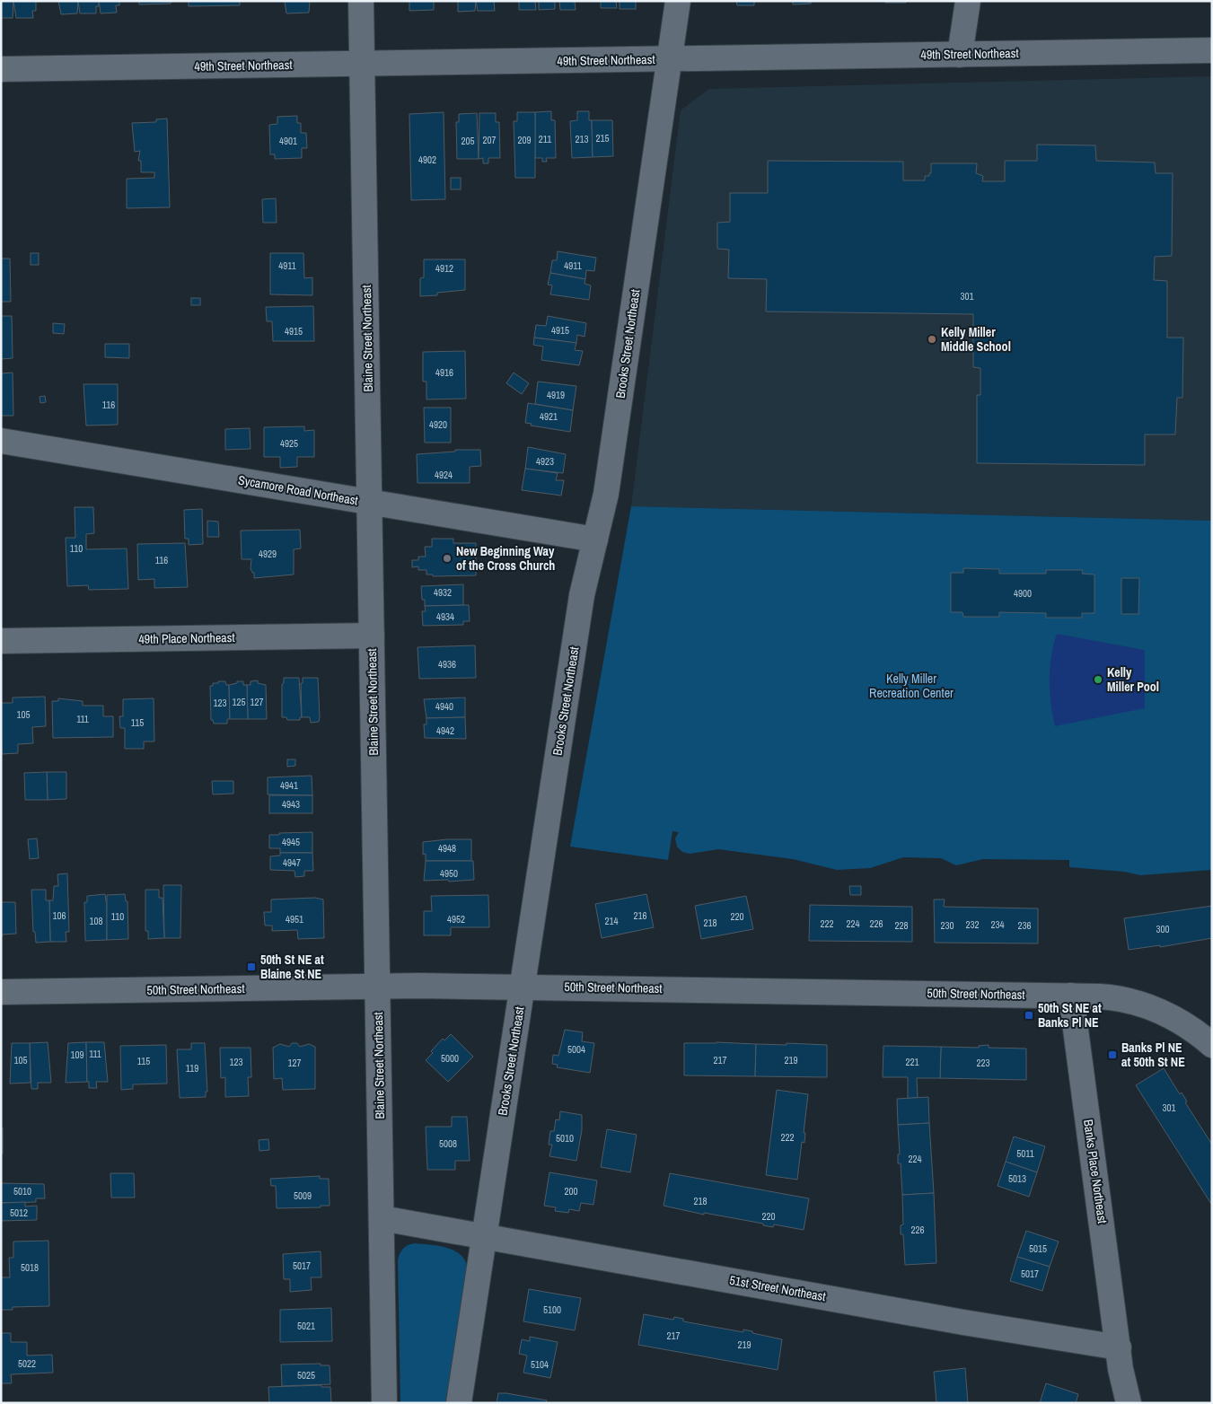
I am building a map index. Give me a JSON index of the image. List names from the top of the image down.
{
  "streets": {
    "street": [
      "49th Street Northeast",
      "Blaine Street Northeast",
      "Brooks Street Northeast",
      "Sycamore Road Northeast",
      "49th Place Northeast",
      "50th Street Northeast",
      "Banks Place Northeast",
      "51st Street Northeast"
    ]
  },
  "crossings": [
    ["49th Street Northeast", "Blaine Street Northeast"],
    ["49th Street Northeast", "Brooks Street Northeast"],
    ["Blaine Street Northeast", "Sycamore Road Northeast"],
    ["Blaine Street Northeast", "49th Place Northeast"],
    ["Blaine Street Northeast", "50th Street Northeast"],
    ["Blaine Street Northeast", "51st Street Northeast"],
    ["Brooks Street Northeast", "Sycamore Road Northeast"],
    ["Brooks Street Northeast", "50th Street Northeast"],
    ["Brooks Street Northeast", "51st Street Northeast"],
    ["50th Street Northeast", "Banks Place Northeast"],
    ["Banks Place Northeast", "51st Street Northeast"]
  ],
  "parks": ["Kelly Miller Recreation Center"],
  "places": {
    "other": ["Kelly Miller Middle School", "New Beginning Way of the Cross Church", "Kelly Miller Pool"],
    "transit": ["50th St NE at Blaine St NE", "50th St NE at Banks Pl NE", "Banks Pl NE at 50th St NE"]
  },
  "house_numbers": [
    "215",
    "211",
    "213",
    "207",
    "209",
    "4901",
    "205",
    "4902",
    "4911",
    "4911",
    "4912",
    "301",
    "4915",
    "4915",
    "4916",
    "4919",
    "116",
    "4921",
    "4920",
    "4925",
    "4923",
    "4924",
    "110",
    "4929",
    "116",
    "4932",
    "4900",
    "4934",
    "4936",
    "125",
    "127",
    "123",
    "4940",
    "105",
    "111",
    "115",
    "4942",
    "4941",
    "4943",
    "4945",
    "4948",
    "4947",
    "4950",
    "106",
    "216",
    "110",
    "220",
    "4951",
    "4952",
    "108",
    "214",
    "218",
    "222",
    "224",
    "226",
    "232",
    "234",
    "228",
    "230",
    "236",
    "300",
    "5004",
    "111",
    "109",
    "5000",
    "105",
    "217",
    "219",
    "115",
    "123",
    "221",
    "127",
    "223",
    "119",
    "301",
    "222",
    "5010",
    "5008",
    "5011",
    "224",
    "5013",
    "5010",
    "200",
    "5009",
    "218",
    "5012",
    "220",
    "226",
    "5015",
    "5017",
    "5018",
    "5017",
    "5100",
    "5021",
    "217",
    "219",
    "5022",
    "5104",
    "5025"
  ]
}
